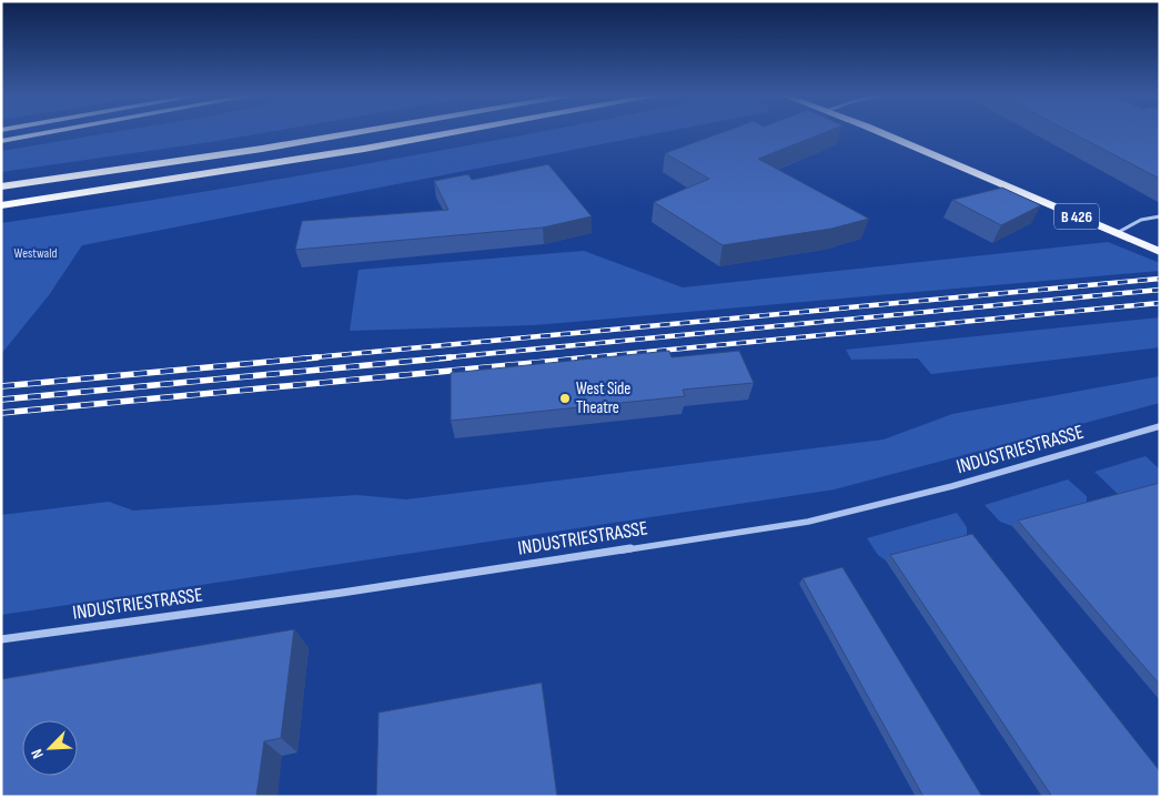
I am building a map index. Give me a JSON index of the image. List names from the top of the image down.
{
  "streets": {
    "main road": ["B 426"],
    "street": ["INDUSTRIESTRASSE"]
  },
  "parks": ["Westwald"],
  "places": ["West Side Theatre"],
  "north": "bottom left"
}
